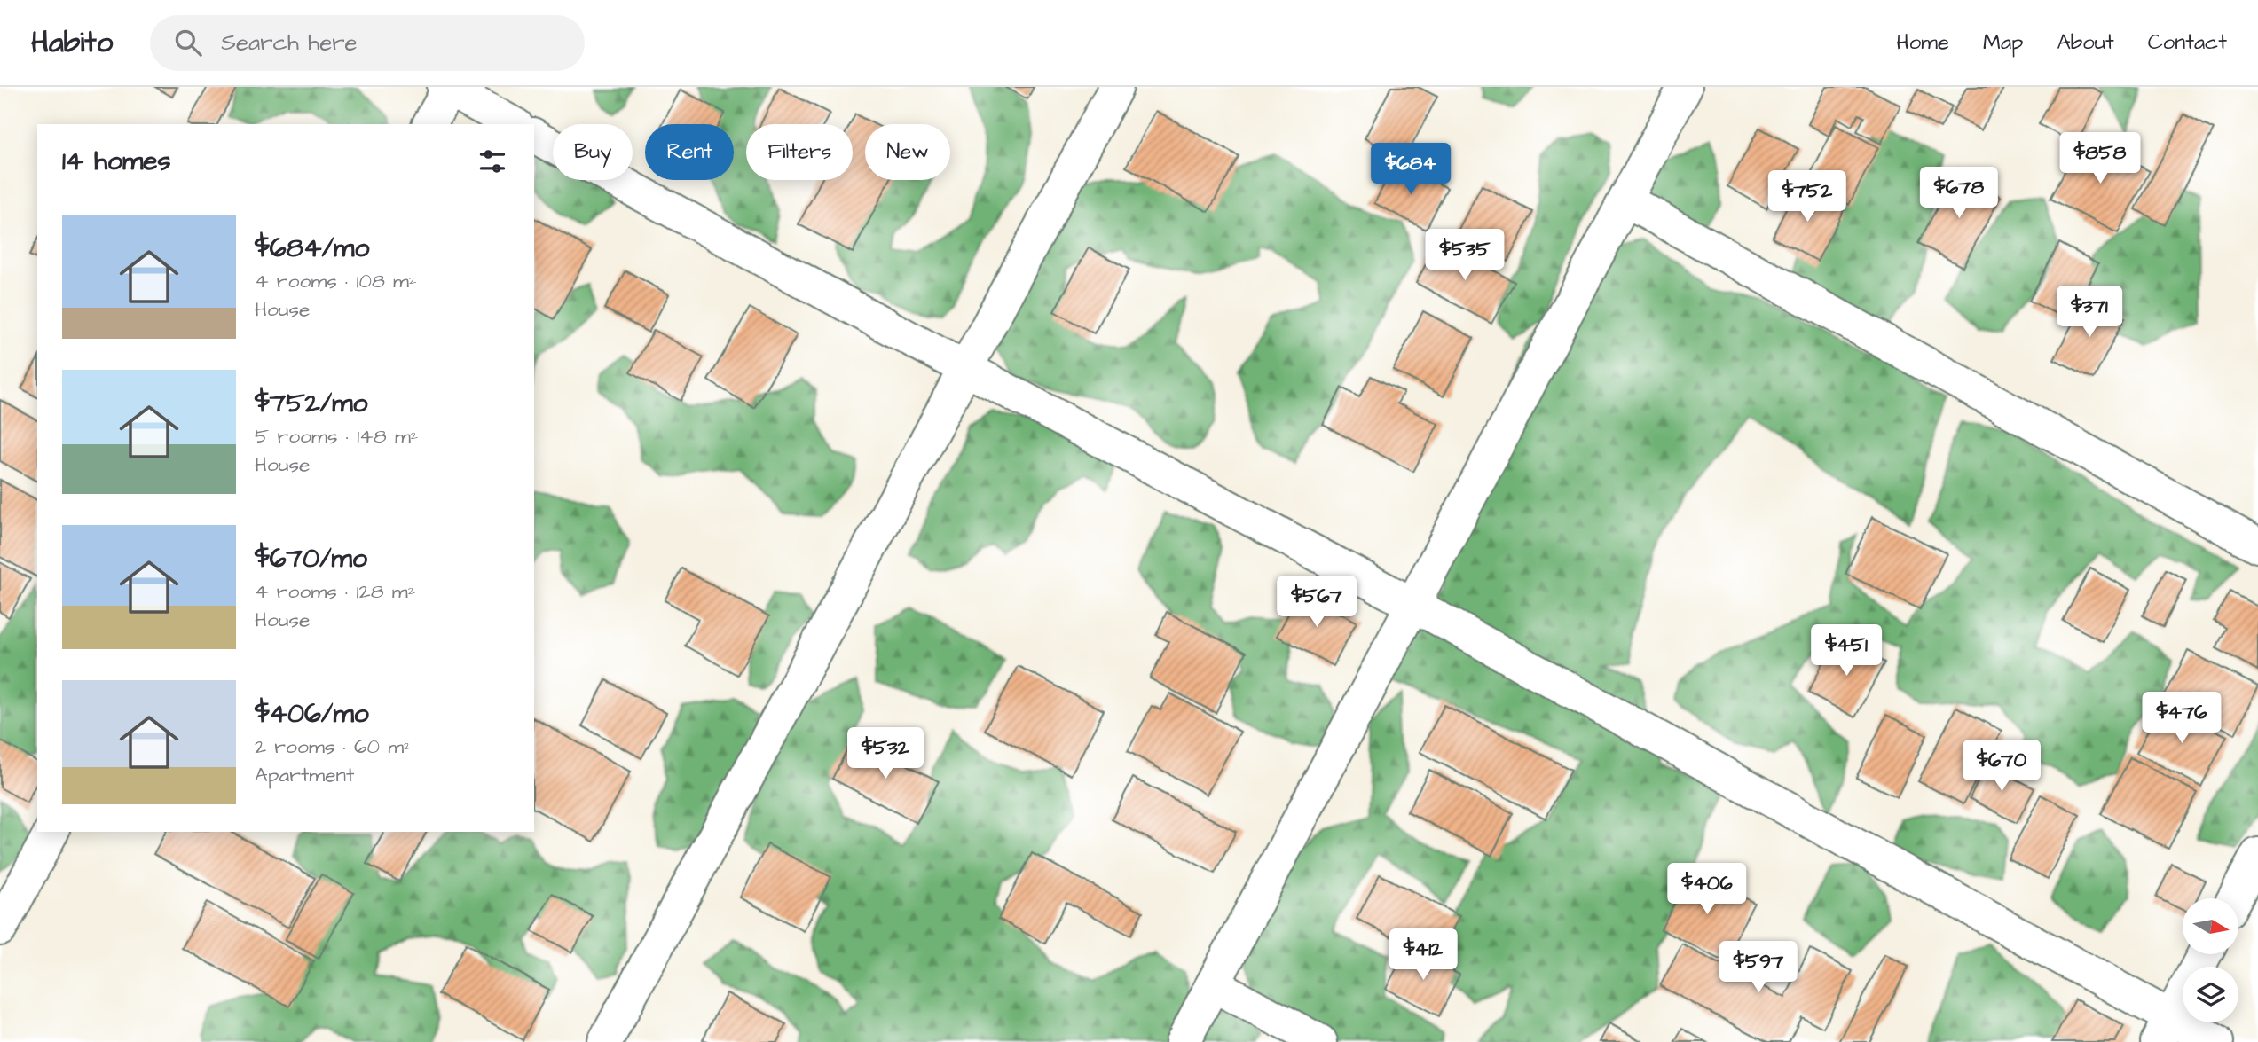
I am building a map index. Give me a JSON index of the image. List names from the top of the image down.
{
  "north": "right",
  "page": {
    "header": "Habito",
    "search": "Search here",
    "nav": [
      "Home",
      "Map",
      "About",
      "Contact"
    ],
    "chip": [
      "Buy",
      "Rent",
      "Filters",
      "New"
    ],
    "heading": "14 homes",
    "price": [
      "$858",
      "$684",
      "$678",
      "$752",
      "$535",
      "$371",
      "$567",
      "$451",
      "$476",
      "$532",
      "$670",
      "$406",
      "$412",
      "$597"
    ],
    "list": [
      {
        "name": "$684/mo",
        "note": "4 rooms · 108 m² · House"
      },
      {
        "name": "$752/mo",
        "note": "5 rooms · 148 m² · House"
      },
      {
        "name": "$670/mo",
        "note": "4 rooms · 128 m² · House"
      },
      {
        "name": "$406/mo",
        "note": "2 rooms · 60 m² · Apartment"
      }
    ]
  }
}
